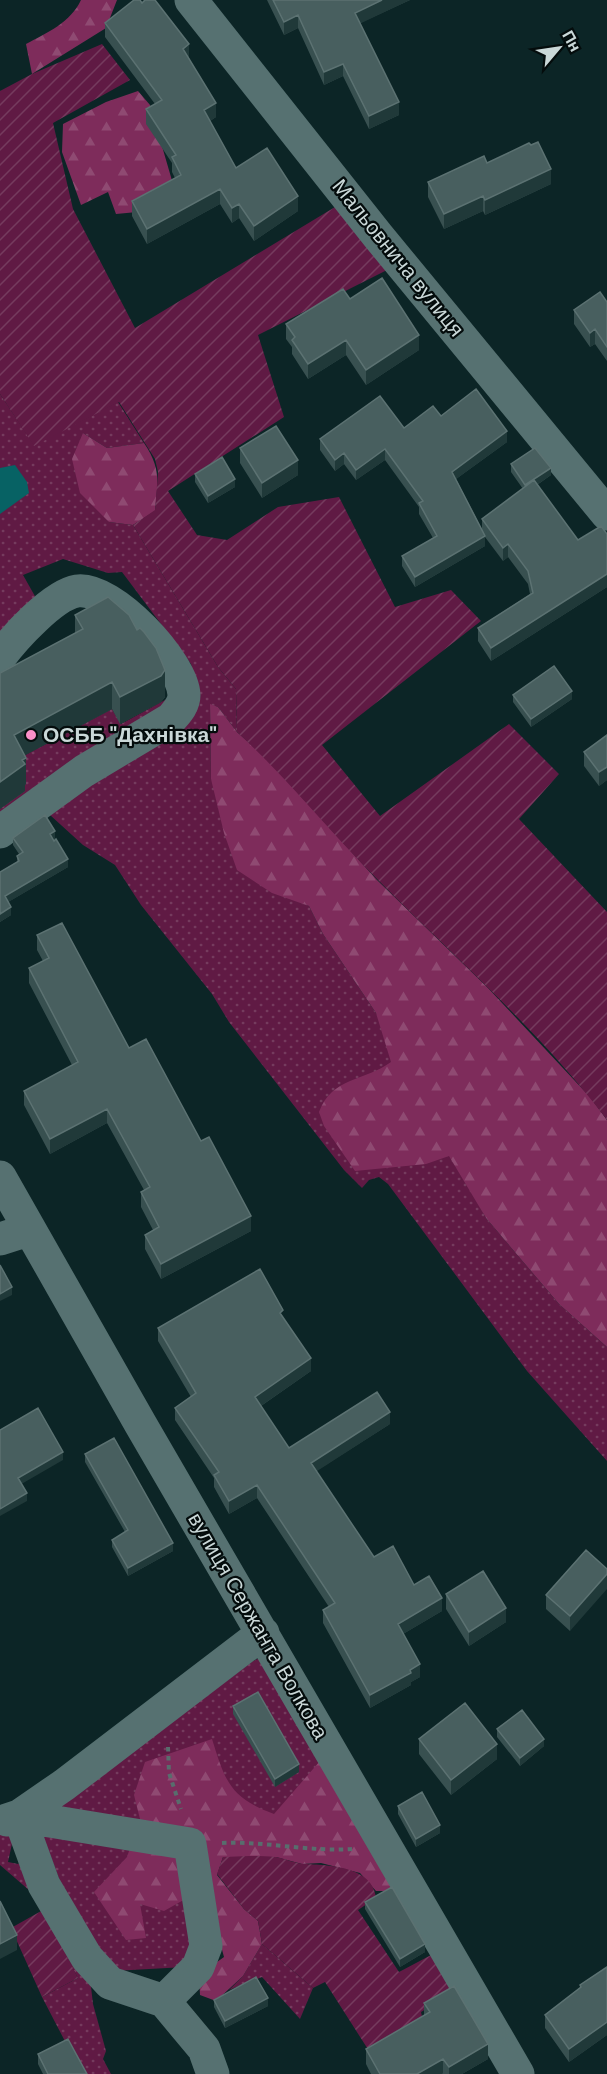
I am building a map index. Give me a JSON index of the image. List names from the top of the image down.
{
  "streets": {
    "street": ["Мальовнича вулиця", "вулиця Сержанта Волкова"]
  },
  "places": ["ОСББ \"Дахнівка\""],
  "north": "top right"
}
